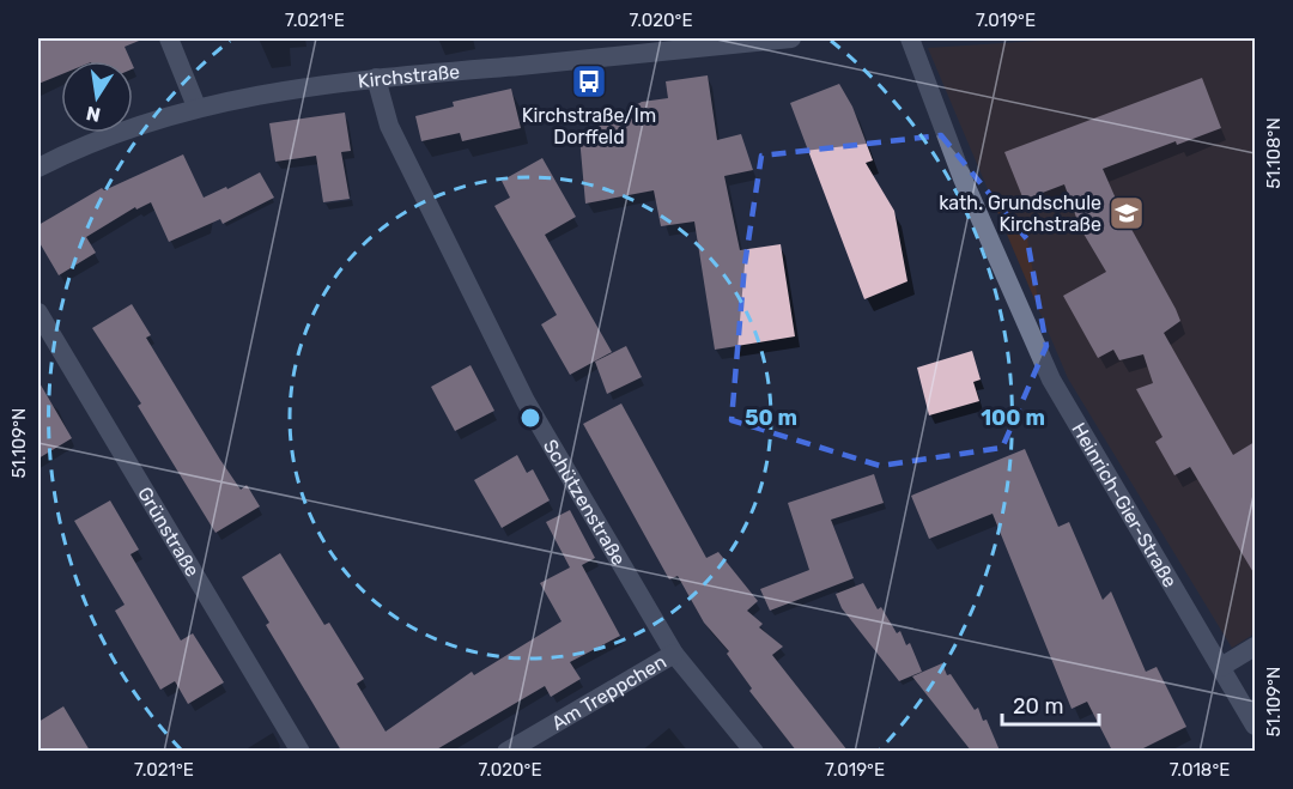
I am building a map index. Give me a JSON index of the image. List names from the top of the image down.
{
  "streets": {
    "street": [
      "Kirchstraße",
      "Schützenstraße",
      "Heinrich-Gier-Straße",
      "Grünstraße",
      "Am Treppchen"
    ]
  },
  "crossings": [
    ["Kirchstraße", "Schützenstraße"],
    ["Schützenstraße", "Am Treppchen"]
  ],
  "places": {
    "bus stop": ["Kirchstraße/Im Dorffeld"],
    "school or university": ["kath. Grundschule Kirchstraße"]
  },
  "scale_bar": "20 m",
  "north": "bottom",
  "coordinates": [
    "7.021°E",
    "7.020°E",
    "7.019°E",
    "51.108°N",
    "51.109°N",
    "7.018°E"
  ],
  "rings": ["50 m", "100 m"]
}
